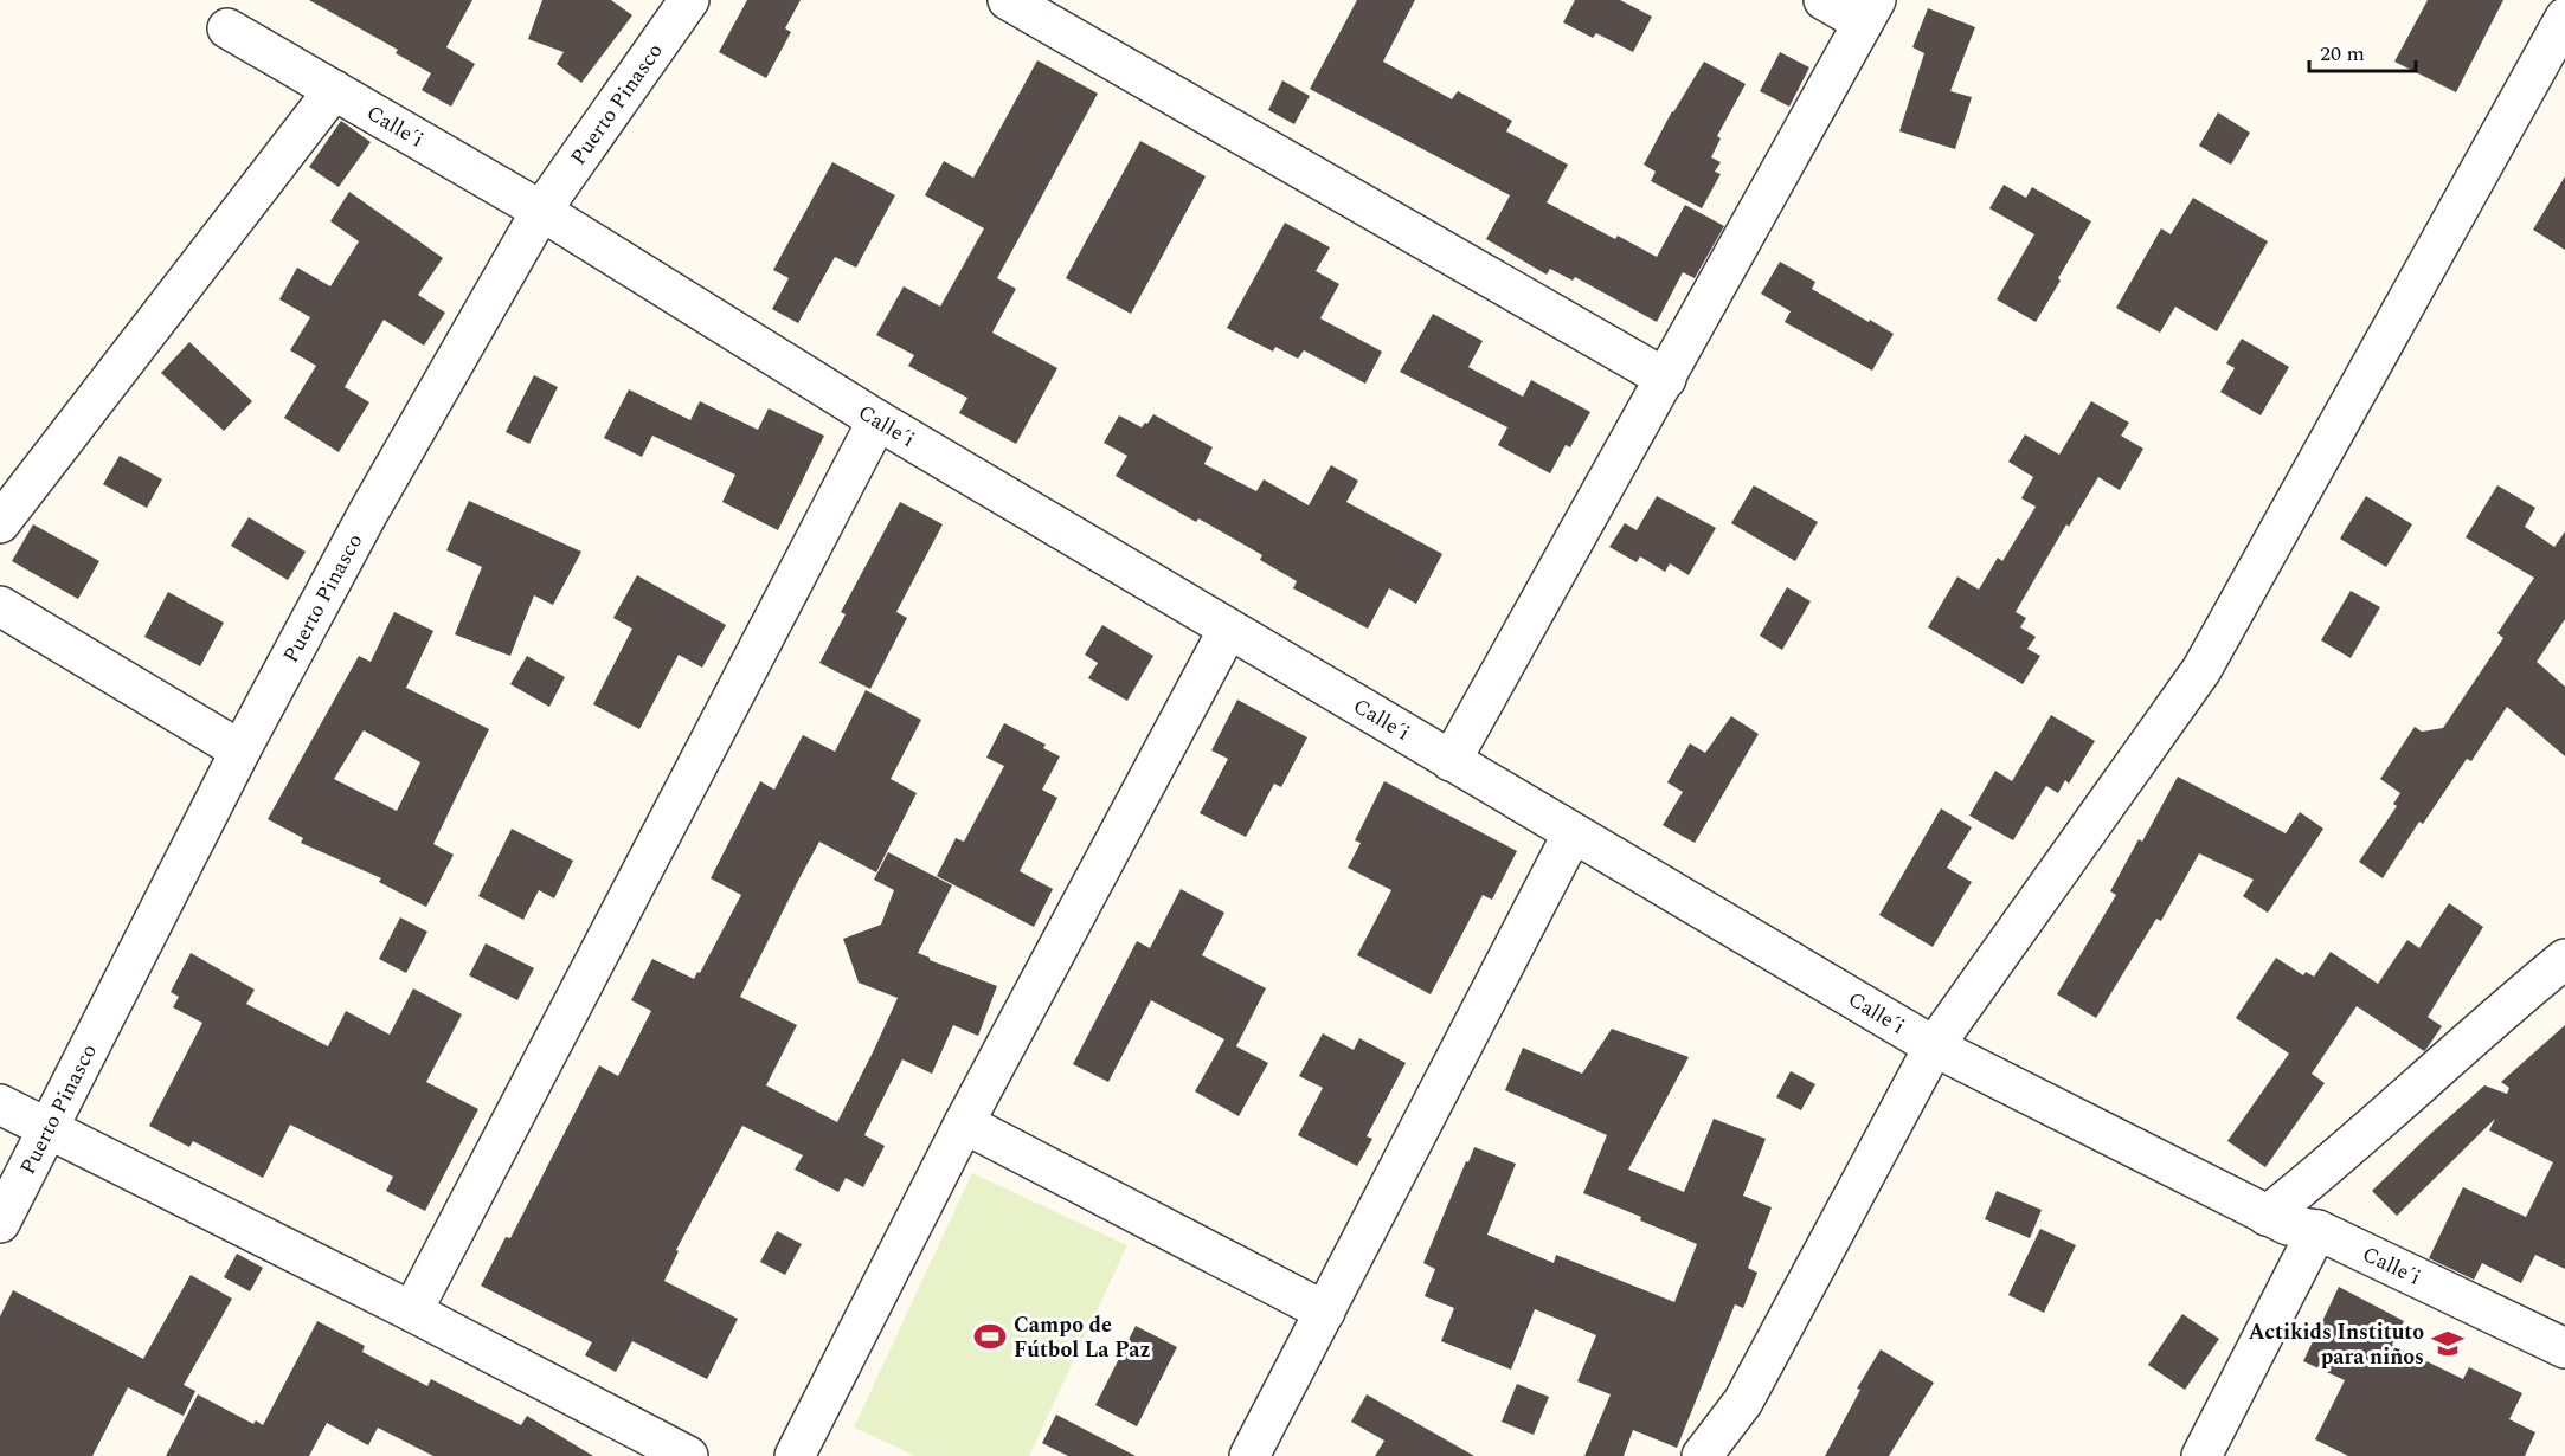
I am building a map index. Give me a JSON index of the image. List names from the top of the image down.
{
  "streets": {
    "street": ["Puerto Pinasco", "Calle´i"]
  },
  "crossings": [
    ["Puerto Pinasco", "Calle´i"]
  ],
  "places": {
    "sports": ["Campo de Fútbol La Paz"],
    "school or university": ["Actikids Instituto para niños"]
  },
  "scale_bar": "20 m"
}
